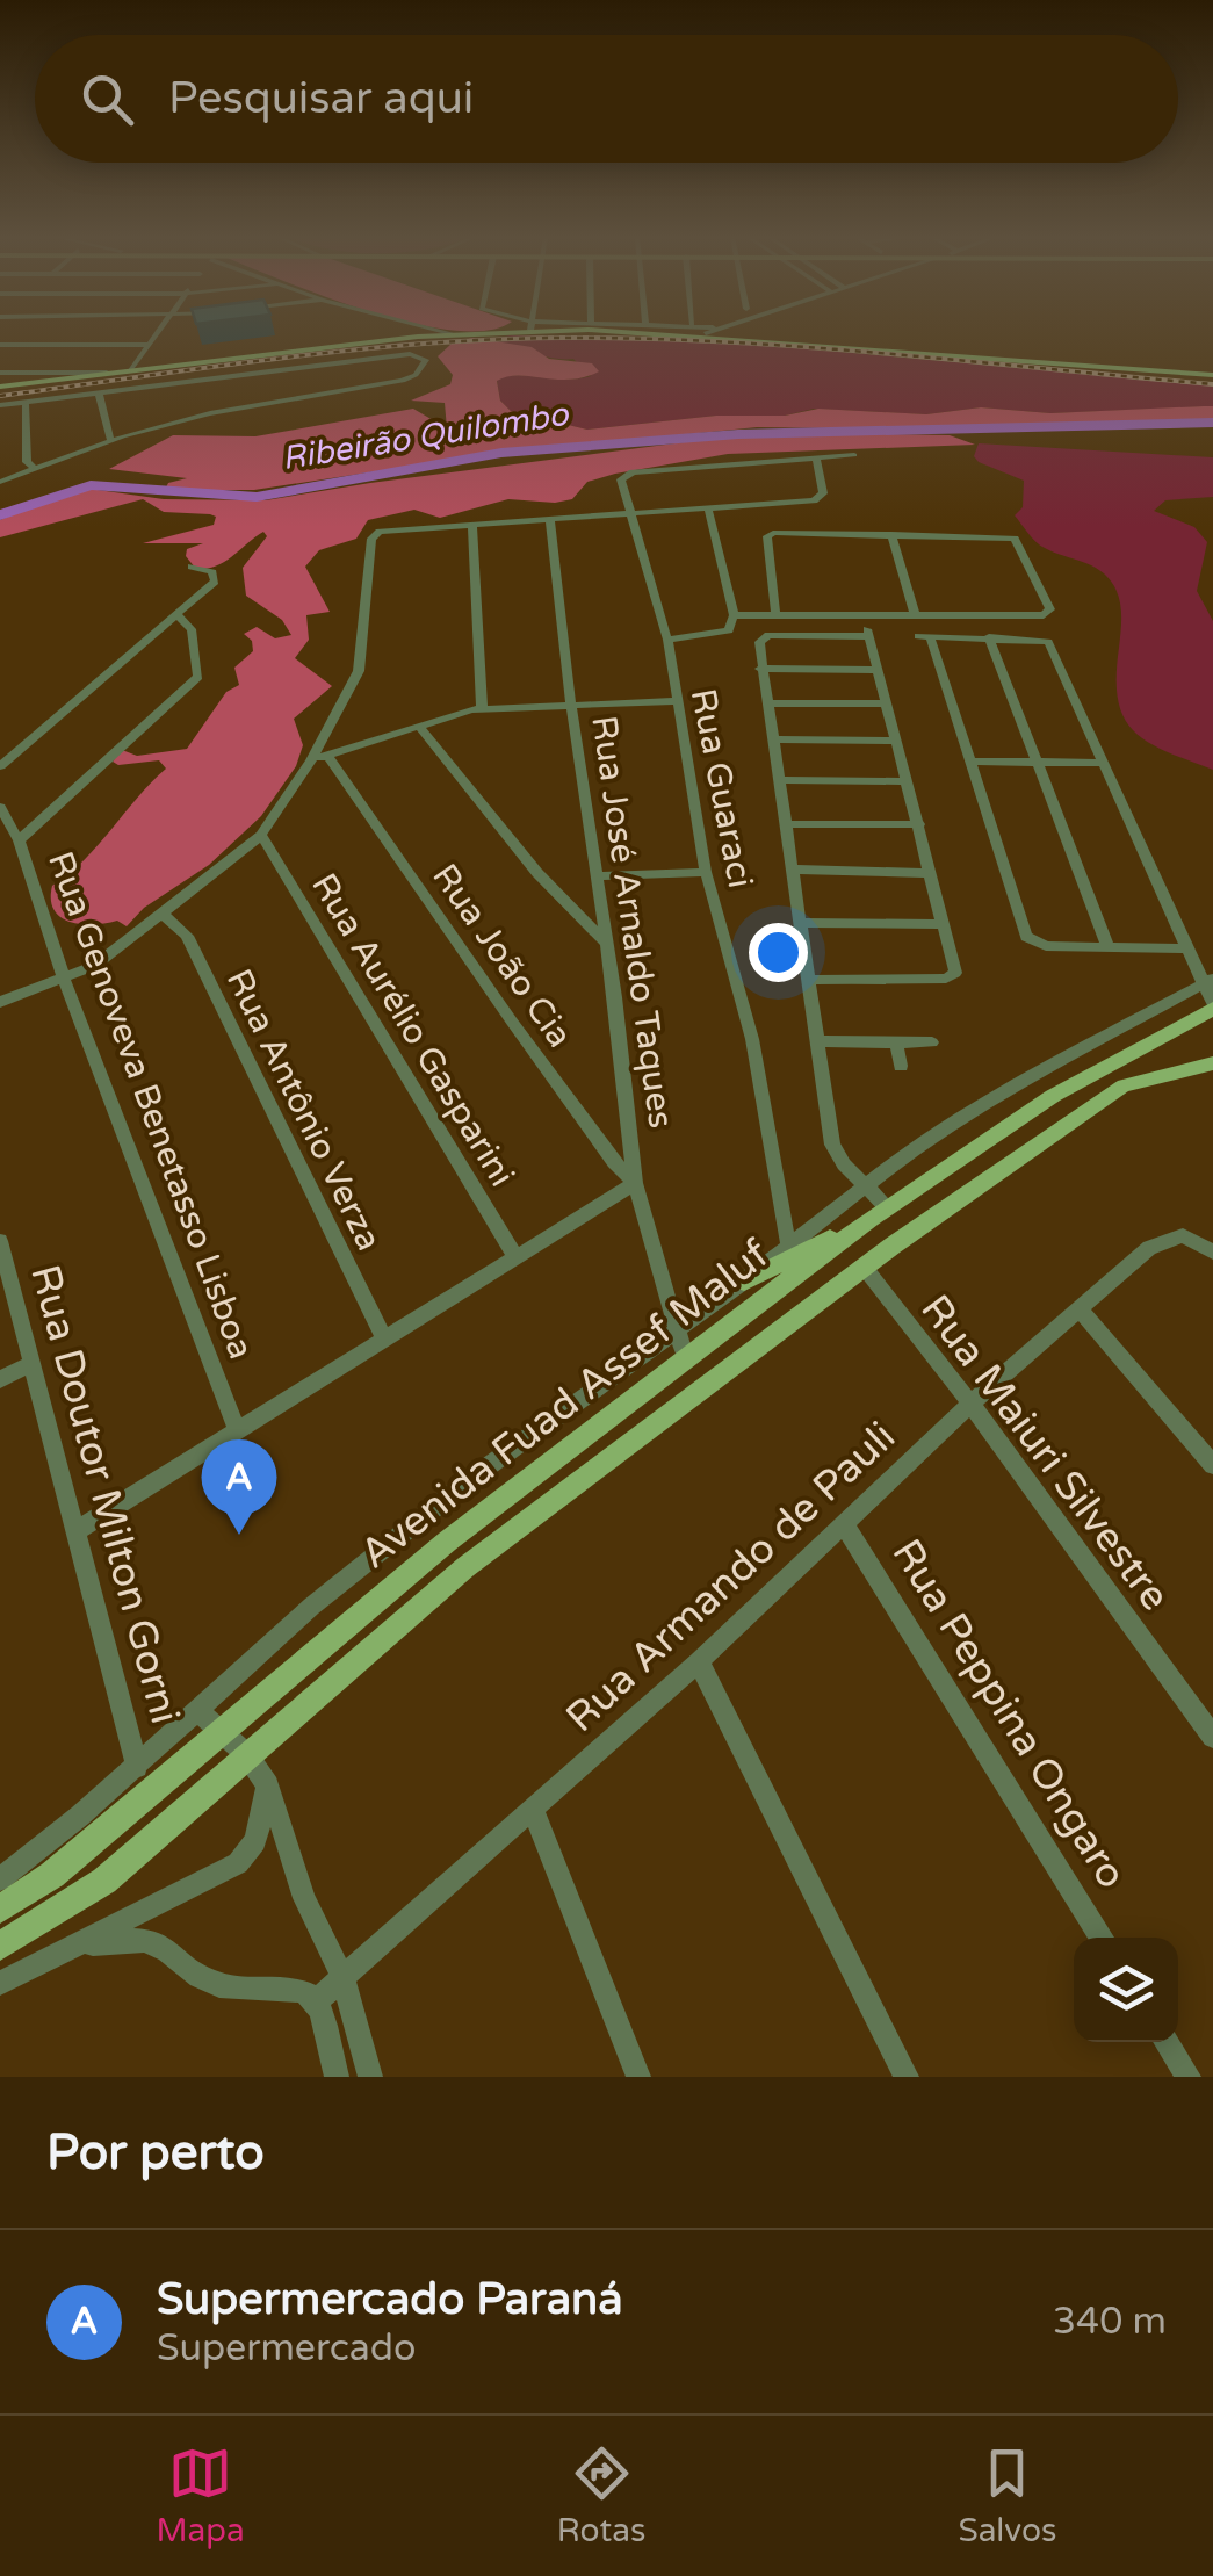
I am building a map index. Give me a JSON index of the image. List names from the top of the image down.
{
  "streets": {
    "main road": ["Avenida Fuad Assef Maluf"],
    "street": [
      "Rua Guaraci",
      "Rua José Arnaldo Taques",
      "Rua João Cia",
      "Rua Aurélio Gasparini",
      "Rua Genoveva Benetasso Lisboa",
      "Rua Antônio Verza",
      "Rua Maiuri Silvestre",
      "Rua Doutor Milton Gorni",
      "Rua Armando de Pauli",
      "Rua Peppina Ongaro"
    ]
  },
  "crossings": [
    ["Rua José Arnaldo Taques", "Rua João Cia"],
    ["Rua José Arnaldo Taques", "Avenida Fuad Assef Maluf"],
    ["Avenida Fuad Assef Maluf", "Rua Maiuri Silvestre"],
    ["Rua Maiuri Silvestre", "Rua Armando de Pauli"],
    ["Rua Armando de Pauli", "Rua Peppina Ongaro"]
  ],
  "water": ["Ribeirão Quilombo"],
  "page": {
    "search": "Pesquisar aqui",
    "pins": "A",
    "heading": "Por perto",
    "list": [
      {
        "mark": "A",
        "name": "Supermercado Paraná",
        "note": "Supermercado",
        "value": "340 m"
      }
    ],
    "nav": ["Mapa", "Rotas", "Salvos"]
  }
}
